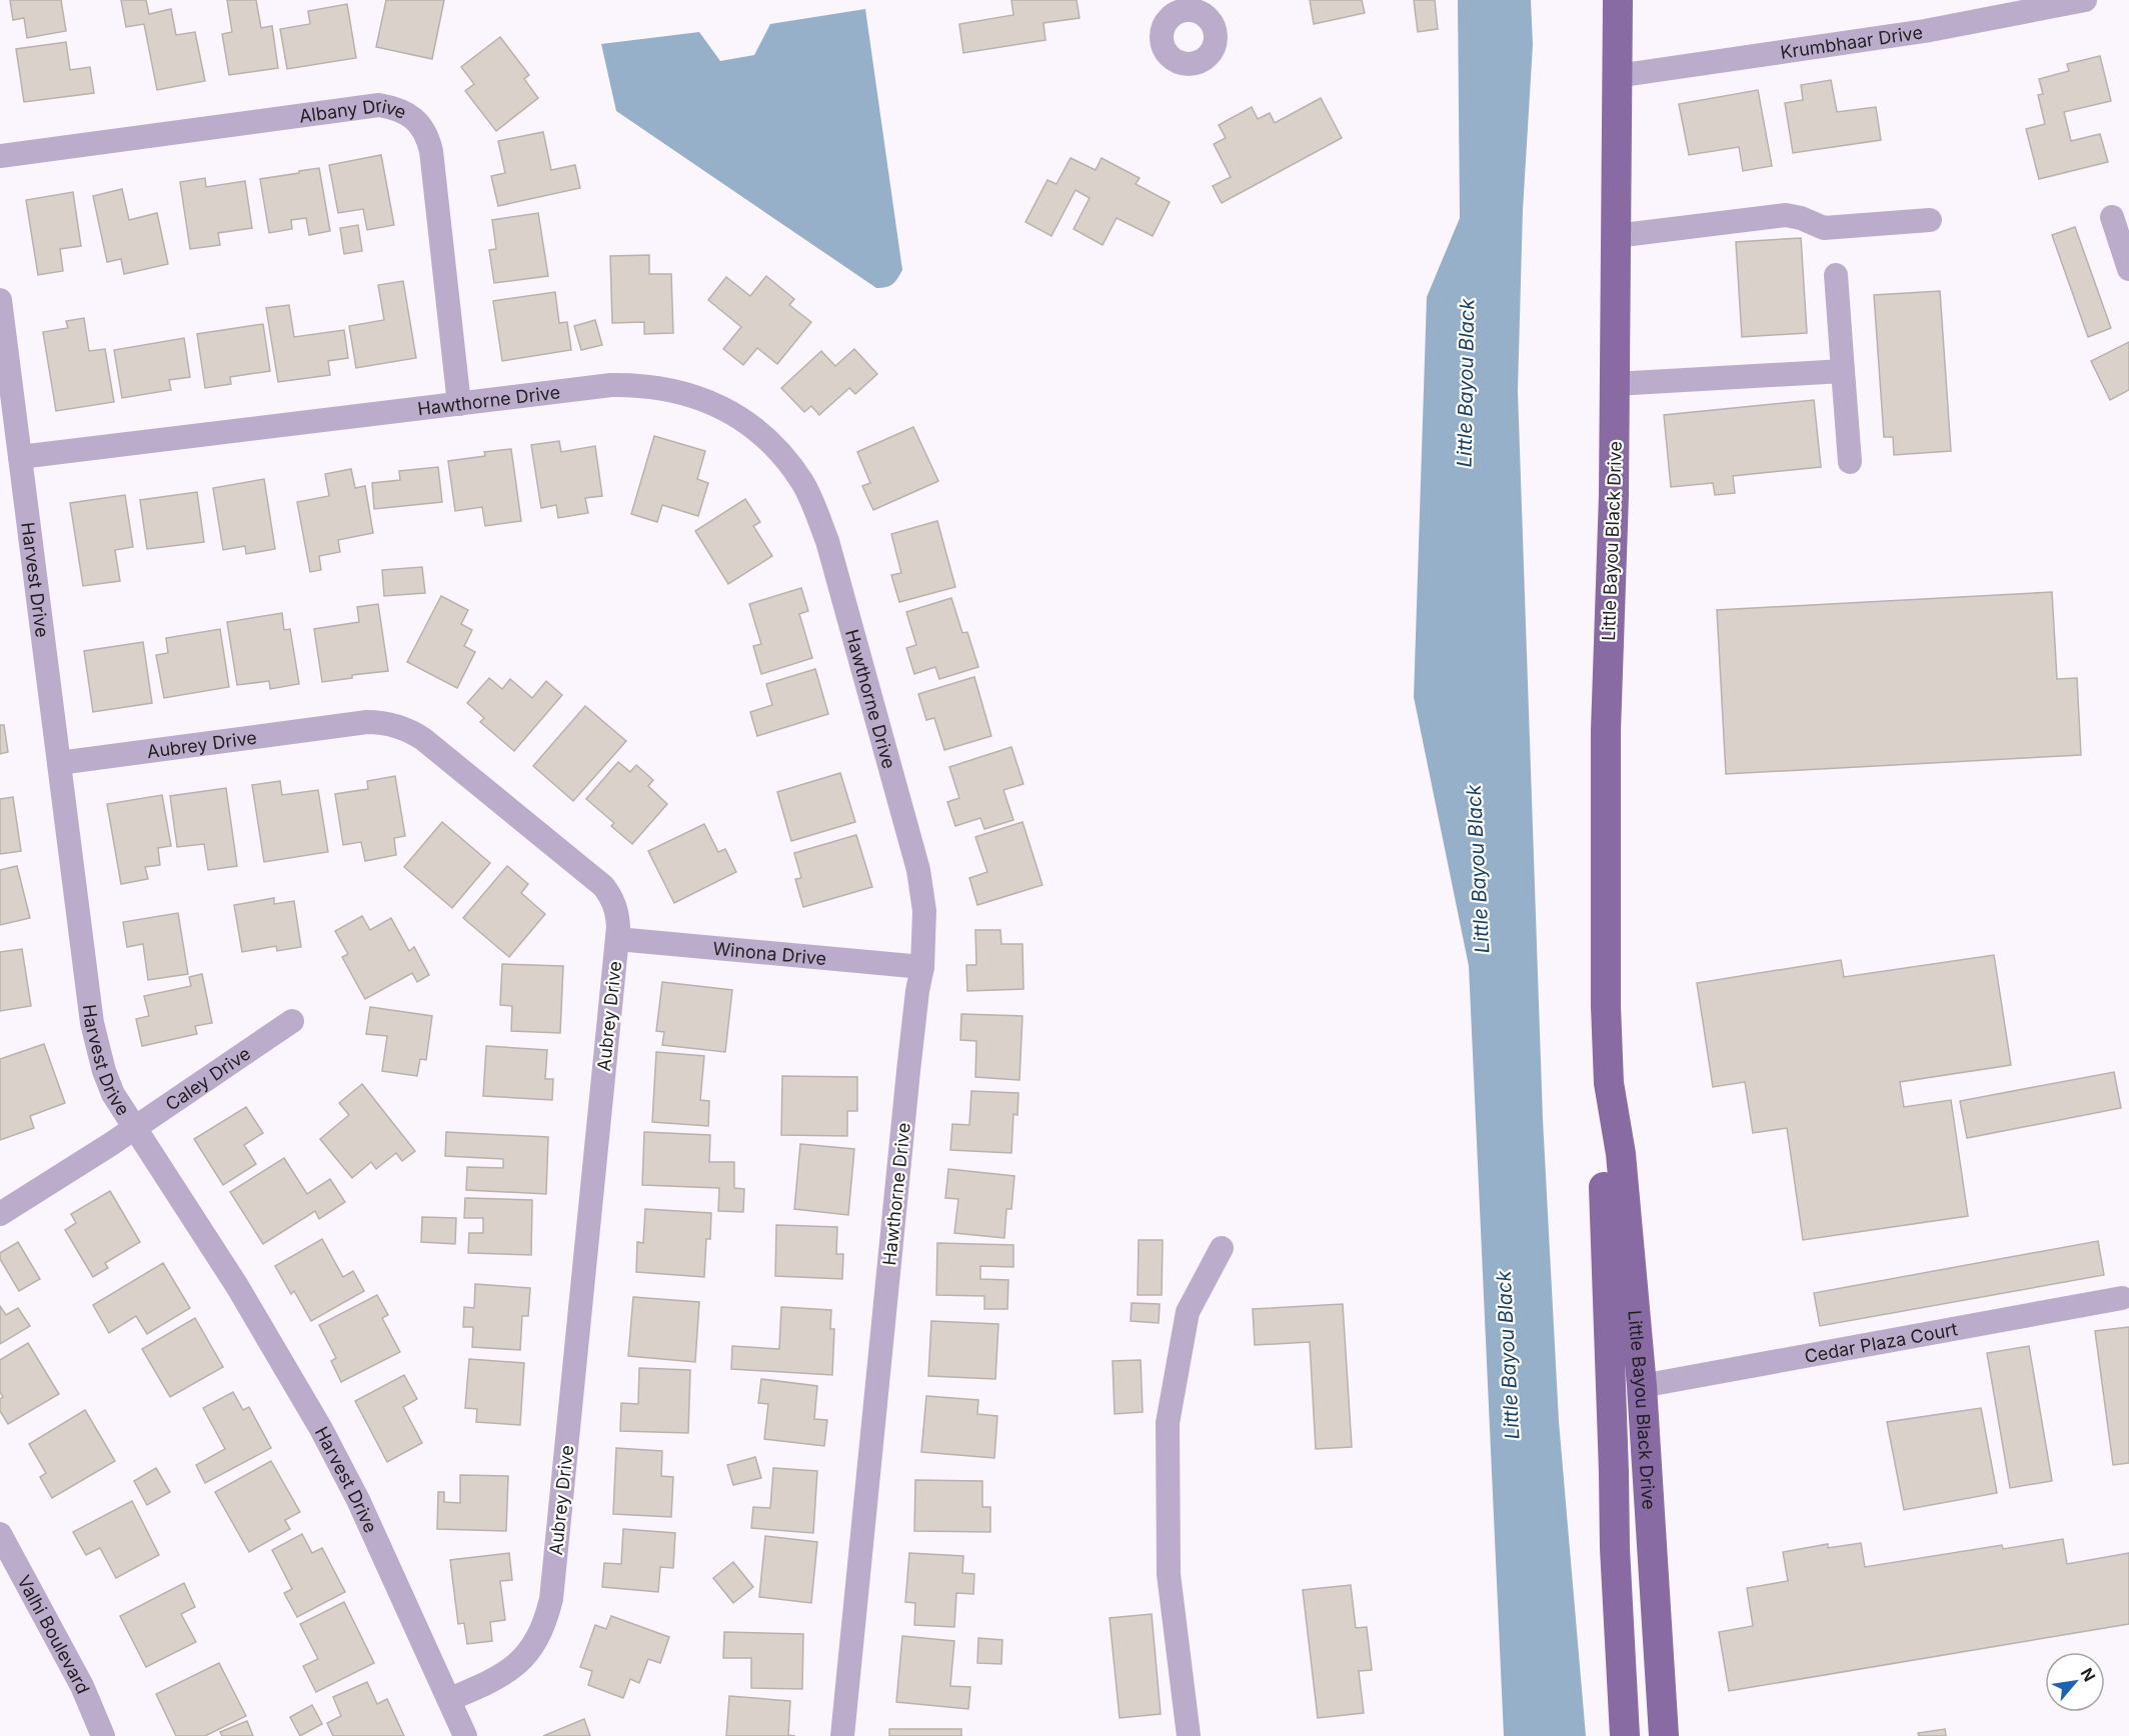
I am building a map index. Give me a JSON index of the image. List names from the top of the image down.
{
  "streets": {
    "main road": ["Little Bayou Black Drive"],
    "street": [
      "Krumbhaar Drive",
      "Albany Drive",
      "Hawthorne Drive",
      "Harvest Drive",
      "Aubrey Drive",
      "Winona Drive",
      "Caley Drive",
      "Cedar Plaza Court",
      "Valhi Boulevard"
    ]
  },
  "crossings": [
    ["Krumbhaar Drive", "Little Bayou Black Drive"],
    ["Albany Drive", "Hawthorne Drive"],
    ["Hawthorne Drive", "Harvest Drive"],
    ["Hawthorne Drive", "Winona Drive"],
    ["Little Bayou Black Drive", "Cedar Plaza Court"],
    ["Harvest Drive", "Aubrey Drive"],
    ["Harvest Drive", "Caley Drive"],
    ["Aubrey Drive", "Winona Drive"]
  ],
  "water": ["Little Bayou Black"],
  "north": "top right"
}
